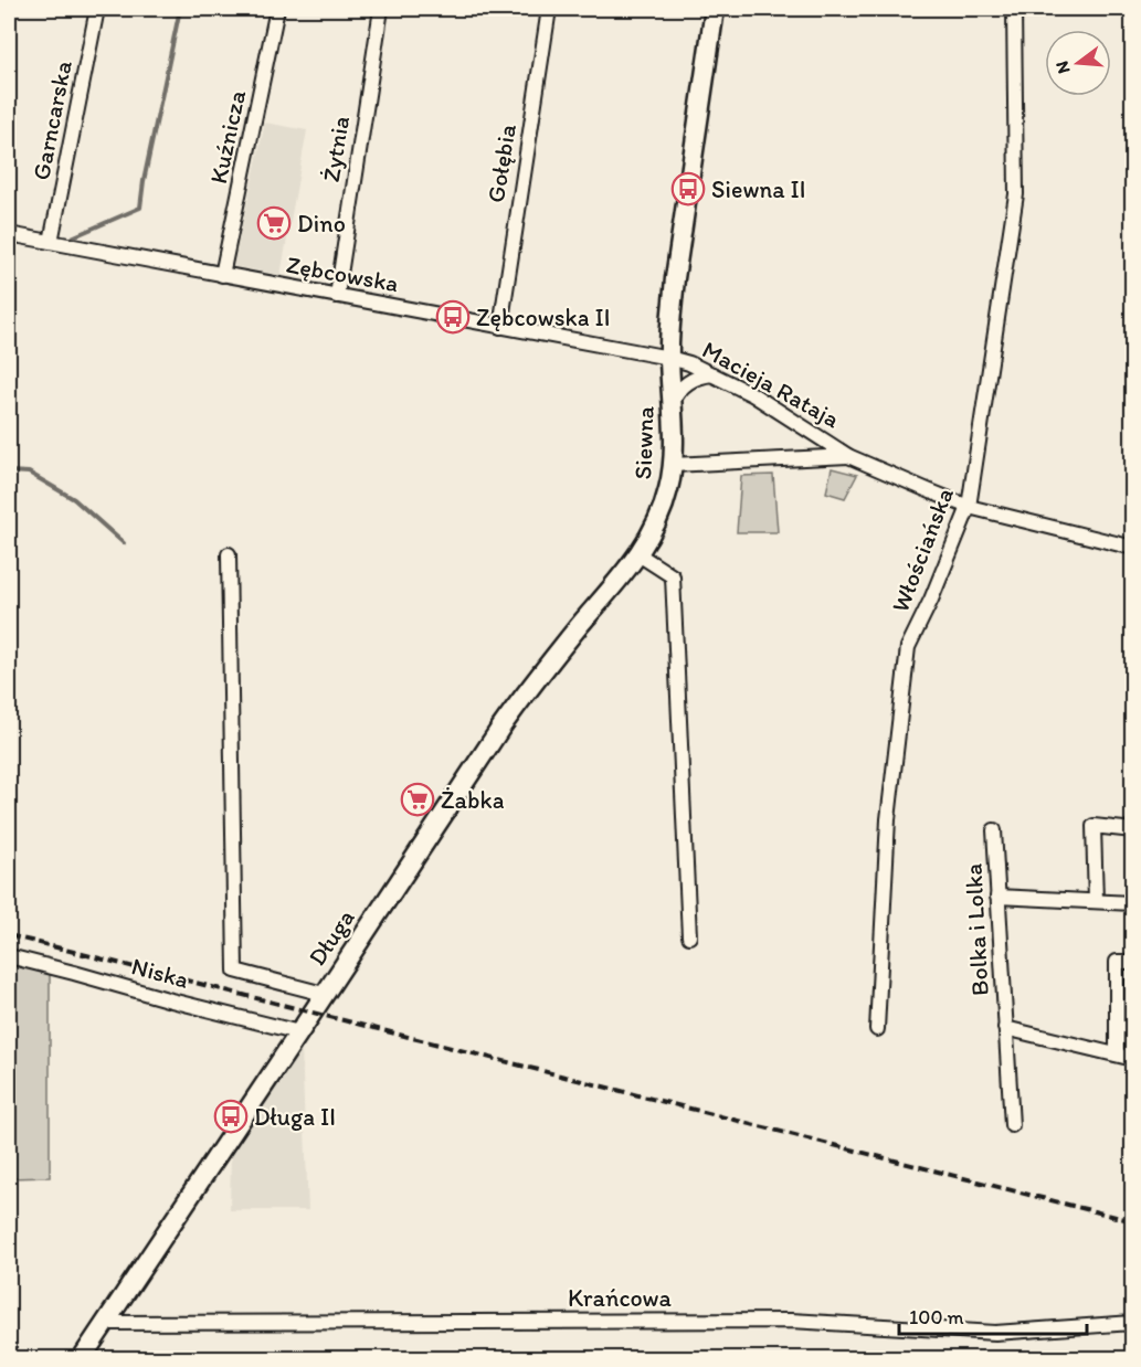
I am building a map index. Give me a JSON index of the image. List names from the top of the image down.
{
  "streets": {
    "street": [
      "Garncarska",
      "Kuźnicza",
      "Żytnia",
      "Gołębia",
      "Zębcowska",
      "Macieja Rataja",
      "Siewna",
      "Włościańska",
      "Bolka i Lolka",
      "Długa",
      "Niska",
      "Krańcowa"
    ]
  },
  "crossings": [
    ["Garncarska", "Zębcowska"],
    ["Kuźnicza", "Zębcowska"],
    ["Żytnia", "Zębcowska"],
    ["Gołębia", "Zębcowska"],
    ["Zębcowska", "Macieja Rataja"],
    ["Zębcowska", "Siewna"],
    ["Macieja Rataja", "Siewna"],
    ["Macieja Rataja", "Włościańska"],
    ["Siewna", "Długa"],
    ["Długa", "Niska"],
    ["Długa", "Krańcowa"]
  ],
  "places": {
    "bus stop": ["Siewna II", "Zębcowska II", "Długa II"],
    "supermarket": ["Dino", "Żabka"]
  },
  "scale_bar": "100 m",
  "north": "left"
}
